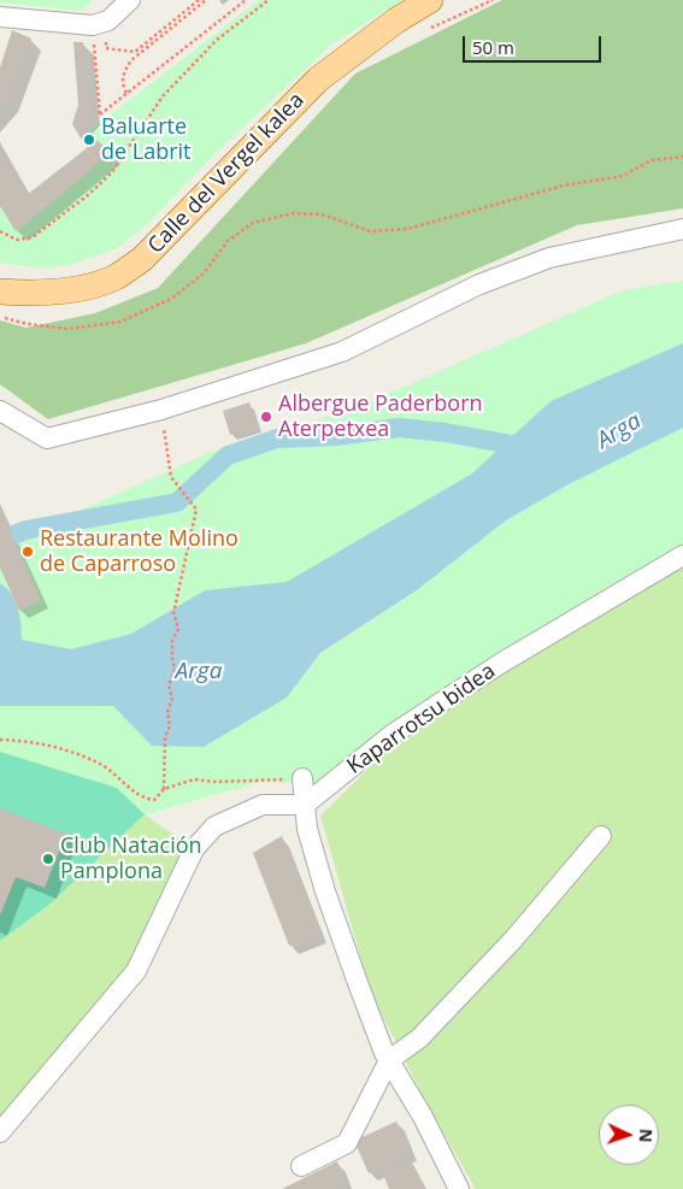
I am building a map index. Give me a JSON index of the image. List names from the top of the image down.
{
  "streets": {
    "main road": ["Calle del Vergel kalea"],
    "street": ["Kaparrotsu bidea"]
  },
  "water": ["Arga"],
  "places": [
    "Baluarte de Labrit",
    "Albergue Paderborn Aterpetxea",
    "Restaurante Molino de Caparroso",
    "Club Natación Pamplona"
  ],
  "scale_bar": "50 m",
  "north": "right"
}
